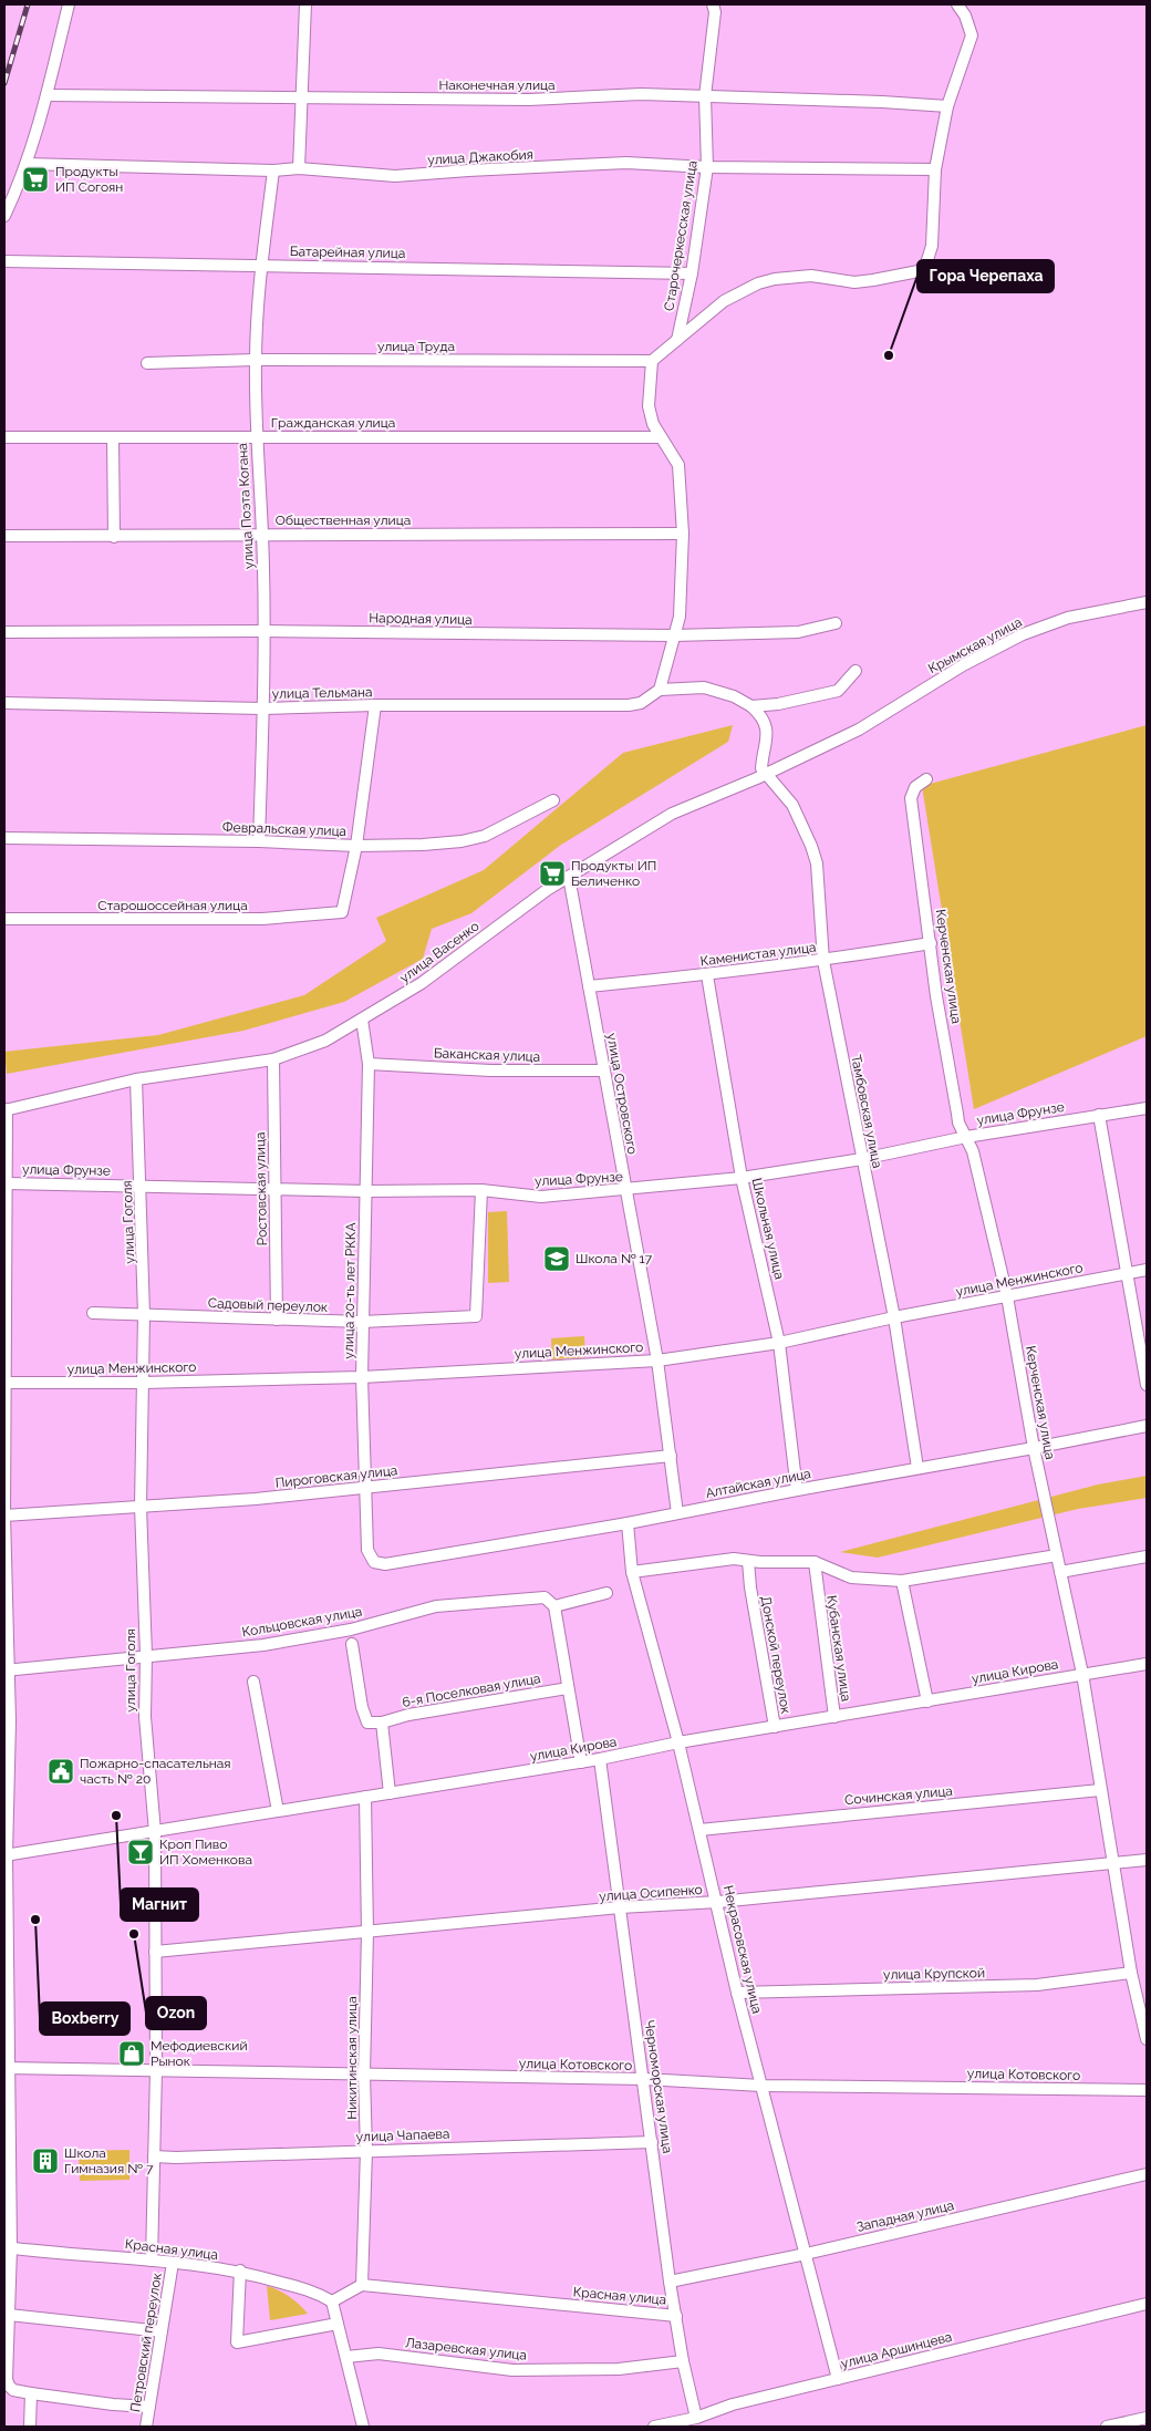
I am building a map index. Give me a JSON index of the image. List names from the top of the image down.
{
  "streets": {
    "street": [
      "Наконечная улица",
      "улица Джакобия",
      "Старочеркесская улица",
      "Батарейная улица",
      "улица Труда",
      "Гражданская улица",
      "улица Поэта Когана",
      "Общественная улица",
      "Народная улица",
      "Крымская улица",
      "улица Тельмана",
      "Февральская улица",
      "Старошоссейная улица",
      "улица Васенко",
      "Каменистая улица",
      "Керченская улица",
      "Баканская улица",
      "улица Островского",
      "Тамбовская улица",
      "улица Фрунзе",
      "Ростовская улица",
      "улица Гоголя",
      "Школьная улица",
      "улица Менжинского",
      "улица 20-ть лет РККА",
      "Садовый переулок",
      "Пироговская улица",
      "Алтайская улица",
      "Кольцовская улица",
      "Кубанская улица",
      "Донской переулок",
      "улица Кирова",
      "6-я Поселковая улица",
      "Сочинская улица",
      "улица Осипенко",
      "Некрасовская улица",
      "улица Крупской",
      "Никитинская улица",
      "улица Котовского",
      "Черноморская улица",
      "улица Чапаева",
      "Западная улица",
      "Красная улица",
      "Петровский переулок",
      "Лазаревская улица",
      "улица Аршинцева"
    ]
  },
  "crossings": [
    ["Наконечная улица", "Старочеркесская улица"],
    ["улица Джакобия", "Старочеркесская улица"],
    ["улица Джакобия", "улица Поэта Когана"],
    ["Старочеркесская улица", "Батарейная улица"],
    ["Батарейная улица", "улица Поэта Когана"],
    ["улица Труда", "улица Поэта Когана"],
    ["Гражданская улица", "улица Поэта Когана"],
    ["улица Поэта Когана", "Общественная улица"],
    ["улица Поэта Когана", "Народная улица"],
    ["улица Поэта Когана", "улица Тельмана"],
    ["улица Поэта Когана", "Февральская улица"],
    ["Крымская улица", "улица Васенко"],
    ["Февральская улица", "Старошоссейная улица"],
    ["улица Васенко", "улица Островского"],
    ["улица Васенко", "Тамбовская улица"],
    ["улица Васенко", "Ростовская улица"],
    ["улица Васенко", "улица Гоголя"],
    ["улица Васенко", "улица 20-ть лет РККА"],
    ["Каменистая улица", "Керченская улица"],
    ["Каменистая улица", "улица Островского"],
    ["Каменистая улица", "Тамбовская улица"],
    ["Каменистая улица", "Школьная улица"],
    ["Керченская улица", "улица Фрунзе"],
    ["Керченская улица", "улица Менжинского"],
    ["Керченская улица", "Алтайская улица"],
    ["Керченская улица", "улица Кирова"],
    ["Керченская улица", "Сочинская улица"],
    ["Керченская улица", "улица Осипенко"],
    ["Керченская улица", "улица Крупской"],
    ["Баканская улица", "улица Островского"],
    ["Баканская улица", "улица 20-ть лет РККА"],
    ["улица Островского", "улица Фрунзе"],
    ["улица Островского", "улица Менжинского"],
    ["улица Островского", "Пироговская улица"],
    ["улица Островского", "Алтайская улица"],
    ["Тамбовская улица", "улица Фрунзе"],
    ["Тамбовская улица", "улица Менжинского"],
    ["Тамбовская улица", "Алтайская улица"],
    ["улица Фрунзе", "Ростовская улица"],
    ["улица Фрунзе", "улица Гоголя"],
    ["улица Фрунзе", "Школьная улица"],
    ["улица Фрунзе", "улица 20-ть лет РККА"],
    ["улица Фрунзе", "Садовый переулок"],
    ["Ростовская улица", "Садовый переулок"],
    ["улица Гоголя", "улица Менжинского"],
    ["улица Гоголя", "Садовый переулок"],
    ["улица Гоголя", "Пироговская улица"],
    ["улица Гоголя", "Кольцовская улица"],
    ["улица Гоголя", "улица Кирова"],
    ["улица Гоголя", "улица Осипенко"],
    ["улица Гоголя", "улица Котовского"],
    ["улица Гоголя", "улица Чапаева"],
    ["улица Гоголя", "Красная улица"],
    ["Школьная улица", "улица Менжинского"],
    ["Школьная улица", "Алтайская улица"],
    ["улица Менжинского", "улица 20-ть лет РККА"],
    ["улица 20-ть лет РККА", "Садовый переулок"],
    ["улица 20-ть лет РККА", "Пироговская улица"],
    ["улица 20-ть лет РККА", "Алтайская улица"],
    ["Алтайская улица", "Некрасовская улица"],
    ["Кубанская улица", "улица Кирова"],
    ["Донской переулок", "улица Кирова"],
    ["улица Кирова", "Некрасовская улица"],
    ["улица Кирова", "Никитинская улица"],
    ["улица Кирова", "Черноморская улица"],
    ["Сочинская улица", "Некрасовская улица"],
    ["улица Осипенко", "Некрасовская улица"],
    ["улица Осипенко", "Никитинская улица"],
    ["улица Осипенко", "Черноморская улица"],
    ["Некрасовская улица", "улица Крупской"],
    ["Некрасовская улица", "улица Котовского"],
    ["Некрасовская улица", "Западная улица"],
    ["Некрасовская улица", "улица Аршинцева"],
    ["Никитинская улица", "улица Котовского"],
    ["Никитинская улица", "улица Чапаева"],
    ["Никитинская улица", "Красная улица"],
    ["улица Котовского", "Черноморская улица"],
    ["Черноморская улица", "улица Чапаева"],
    ["Черноморская улица", "Западная улица"],
    ["Черноморская улица", "Красная улица"],
    ["Черноморская улица", "Лазаревская улица"],
    ["Черноморская улица", "улица Аршинцева"],
    ["Красная улица", "Петровский переулок"]
  ],
  "places": {
    "supermarket": ["Продукты ИП Согоян", "Продукты ИП Беличенко"],
    "other": [
      "Гора Черепаха",
      "Магнит",
      "Boxberry",
      "Ozon"
    ],
    "school or university": ["Школа № 17"],
    "public building": ["Пожарно-спасательная часть № 20"],
    "bar": ["Кроп Пиво ИП Хоменкова"],
    "shop": ["Мефодиевский Рынок"],
    "building": ["Школа Гимназия № 7"]
  }
}
